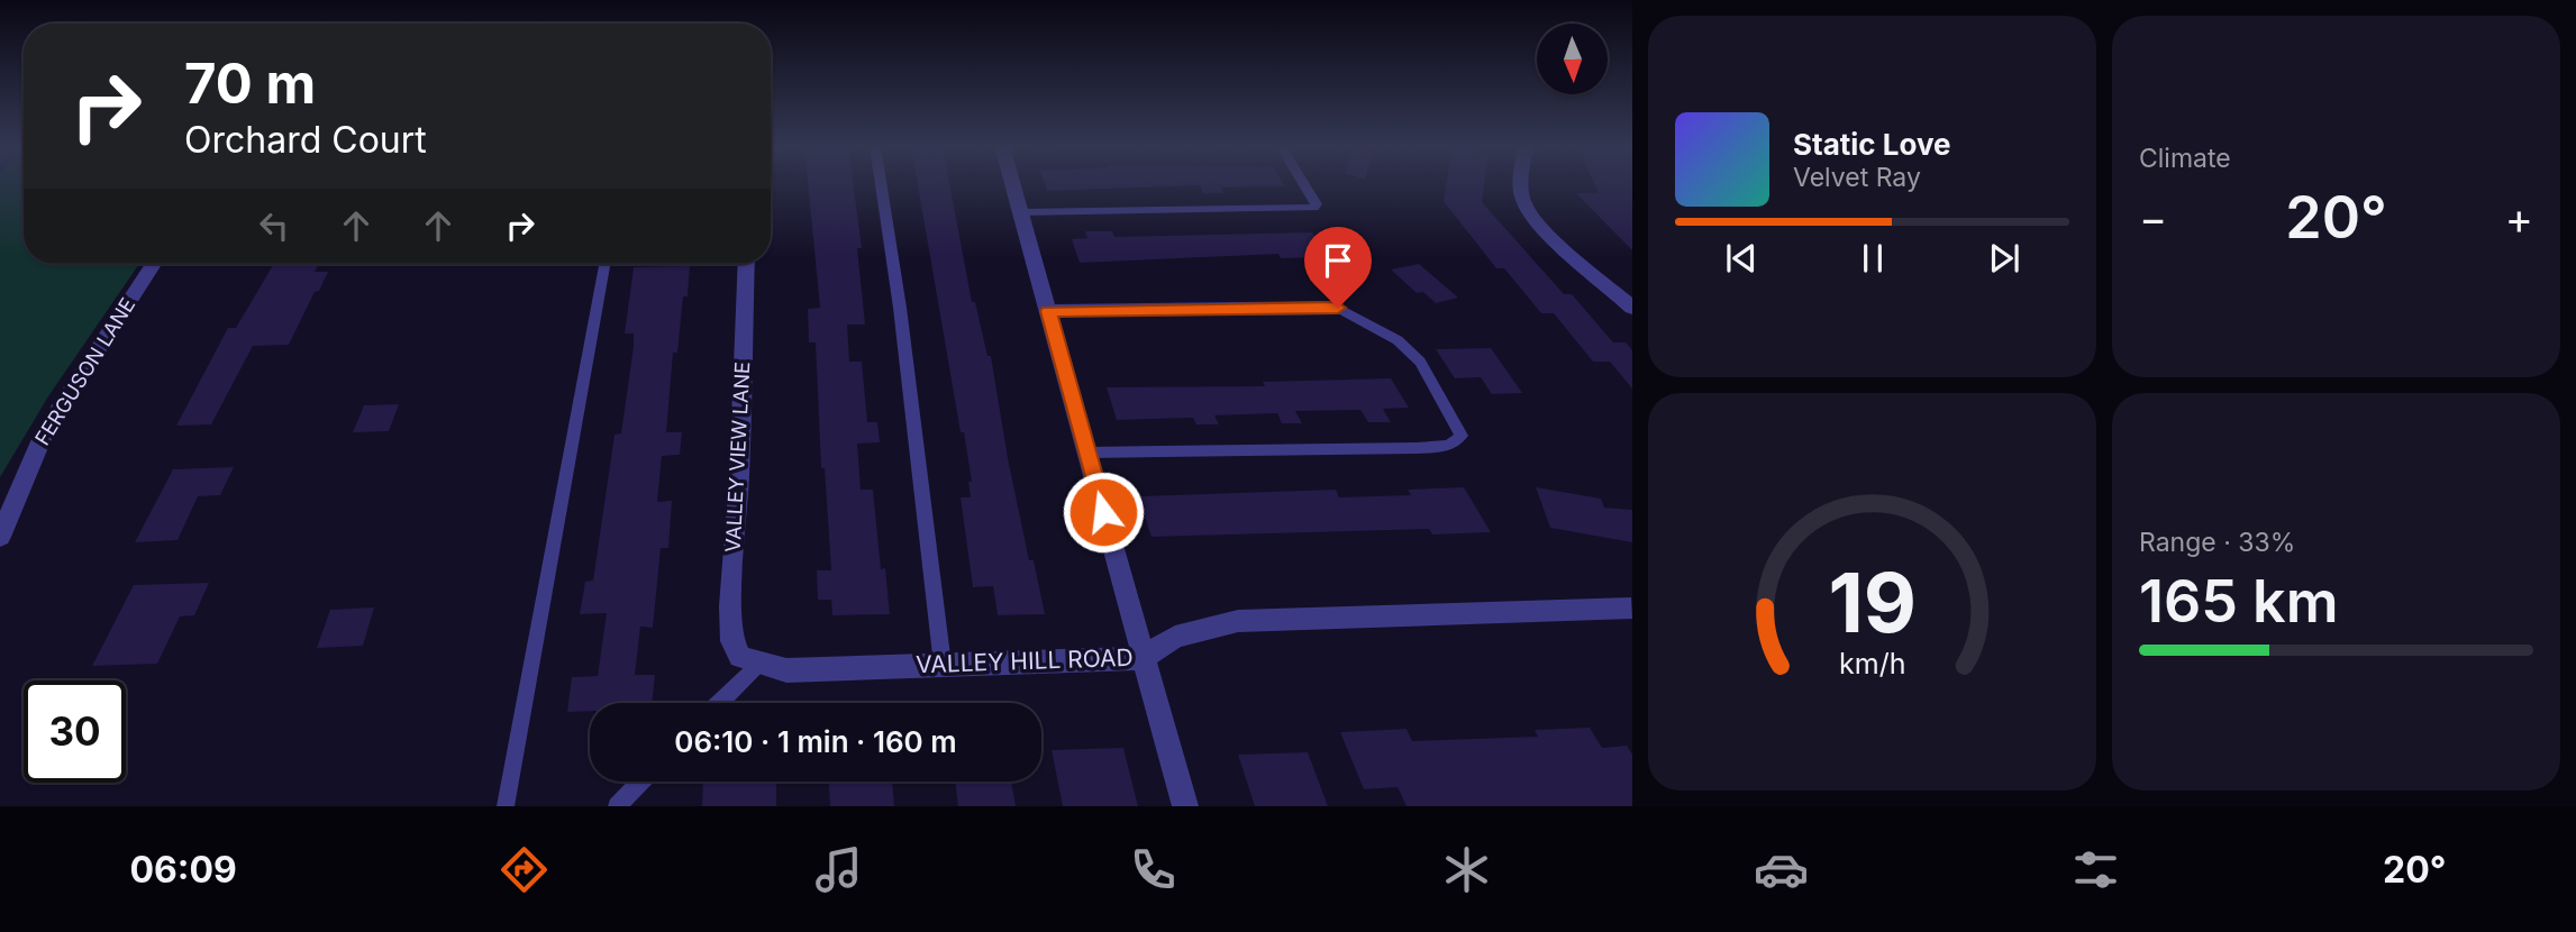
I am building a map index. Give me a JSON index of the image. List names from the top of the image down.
{
  "streets": {
    "street": ["FERGUSON LANE", "VALLEY VIEW LANE", "VALLEY HILL ROAD"]
  },
  "crossings": [
    ["VALLEY VIEW LANE", "VALLEY HILL ROAD"]
  ],
  "north": "bottom",
  "page": {
    "tile": [
      "Climate",
      ["Range · 33%", "165 km"]
    ],
    "turn": ["70 m", "Orchard Court"],
    "song": ["Static Love", "Velvet Ray"],
    "heat": ["−", "20°", "+"],
    "limit": "30",
    "trip": "06:10 · 1 min · 160 m",
    "tabs": ["06:09", "20°"],
    "gauge": ["19", "km/h"]
  }
}
